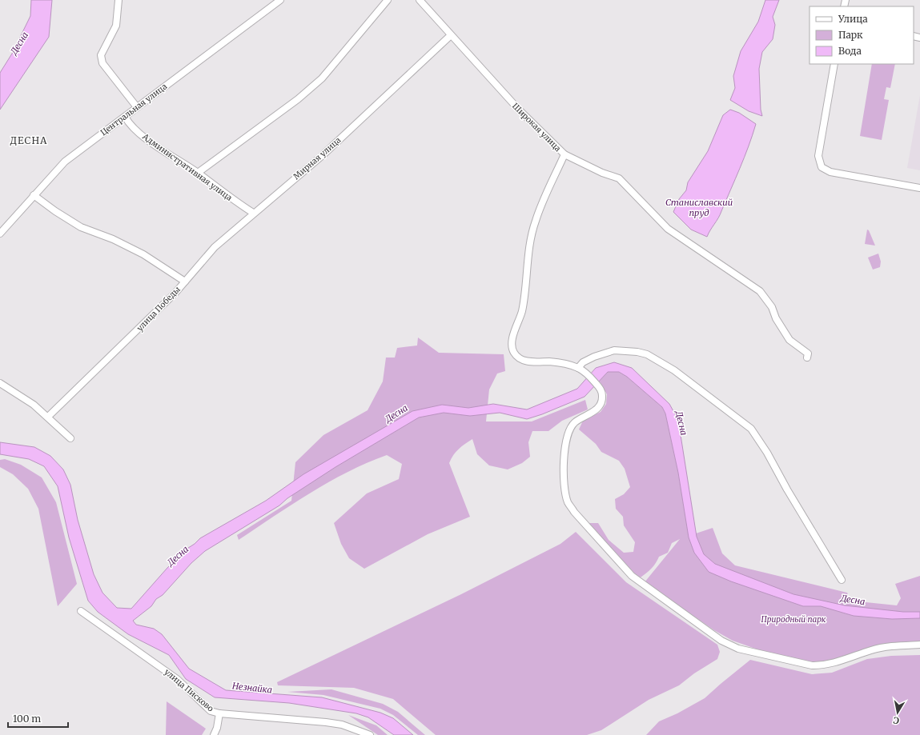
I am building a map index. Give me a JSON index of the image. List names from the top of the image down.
{
  "streets": {
    "street": [
      "Центральная улица",
      "Широкая улица",
      "Мирная улица",
      "Административная улица",
      "улица Победы",
      "улица Писково"
    ]
  },
  "crossings": [
    ["Центральная улица", "Административная улица"],
    ["Центральная улица", "улица Победы"],
    ["Широкая улица", "Мирная улица"],
    ["Мирная улица", "Административная улица"],
    ["Мирная улица", "улица Победы"]
  ],
  "districts": ["ДЕСНА"],
  "water": ["Десна", "Станиславский пруд", "Незнайка"],
  "parks": ["Природный парк"],
  "legend": ["Улица", "Парк", "Вода"],
  "scale_bar": "100 m",
  "north": "bottom"
}
